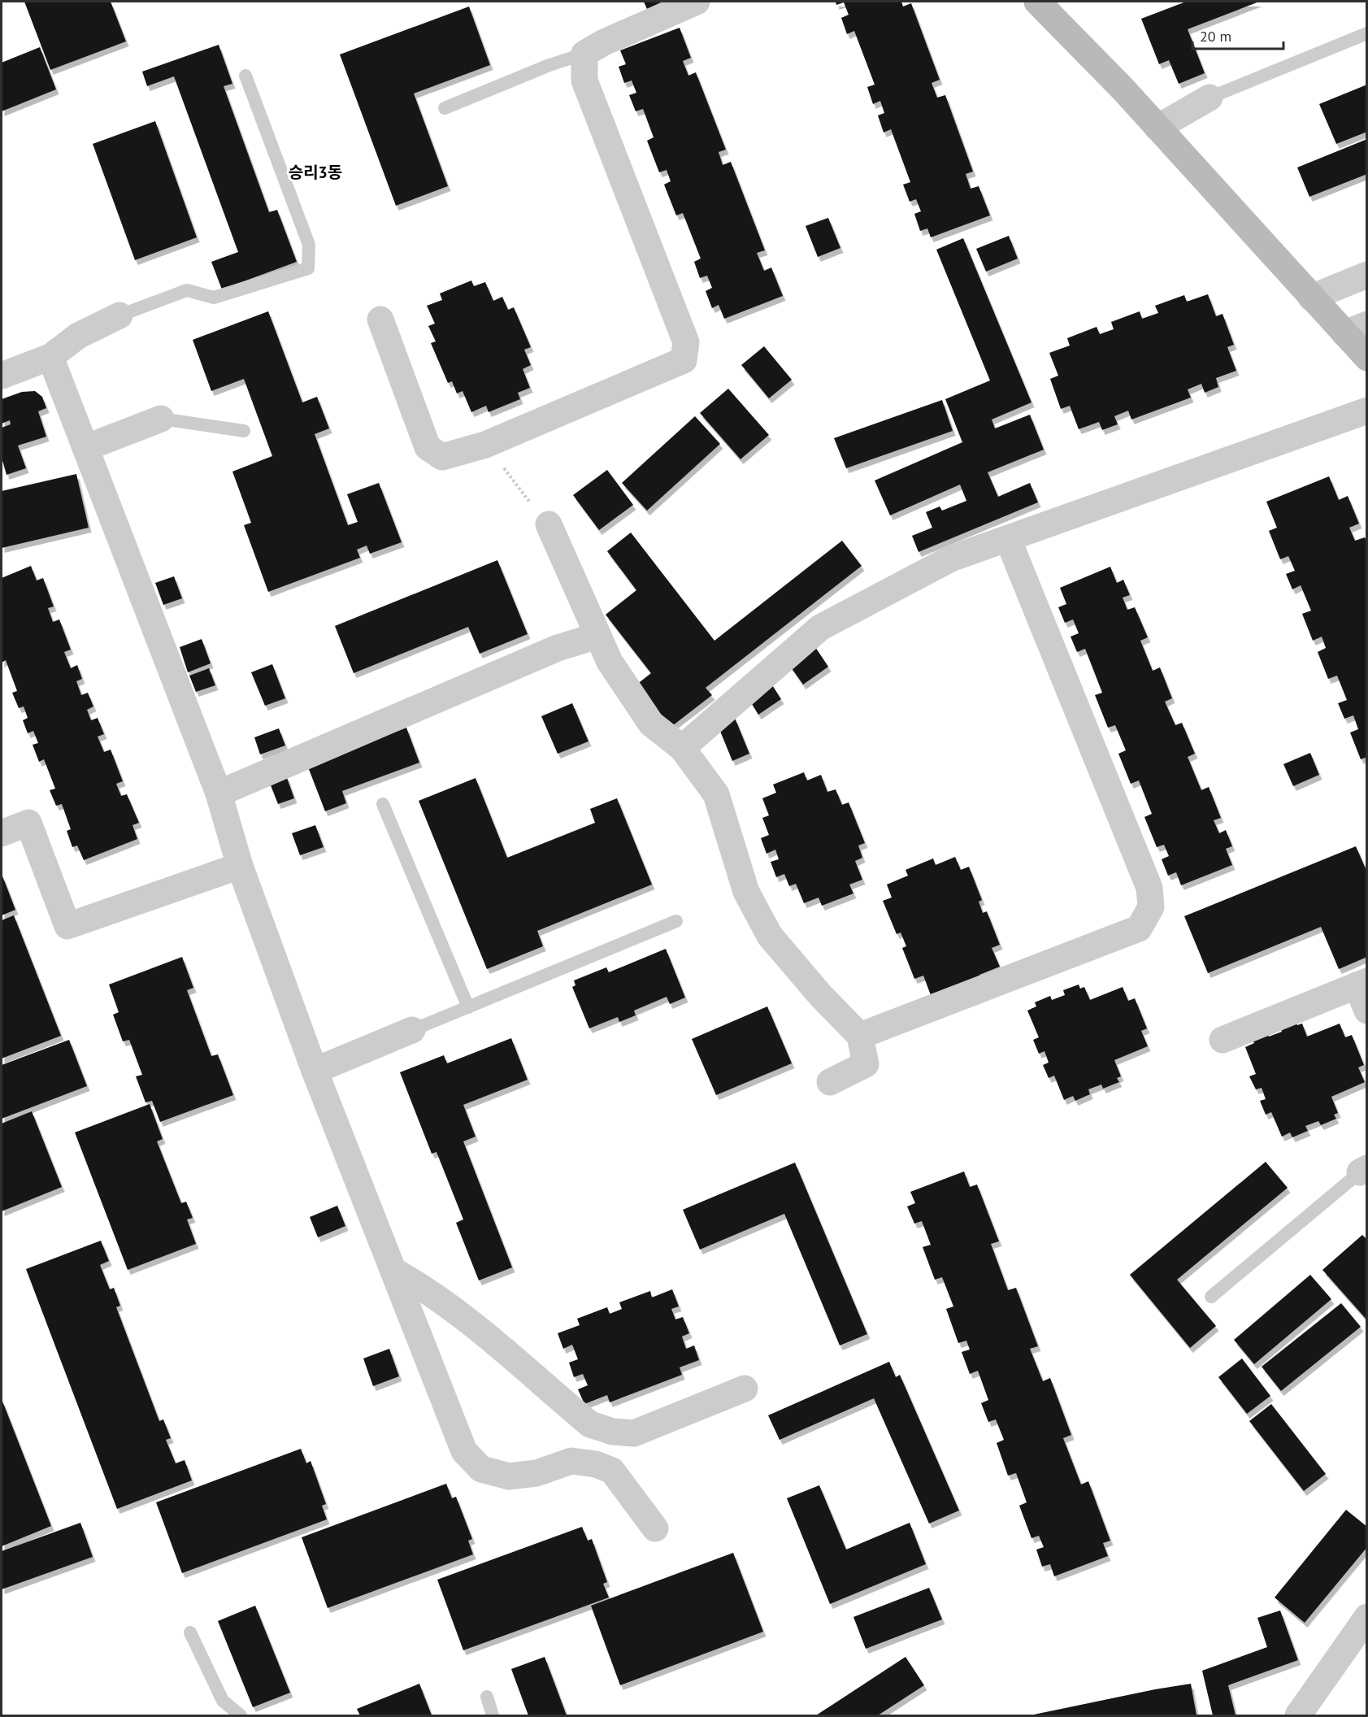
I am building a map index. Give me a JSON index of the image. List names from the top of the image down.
{
  "districts": ["승리3동"],
  "scale_bar": "20 m"
}
